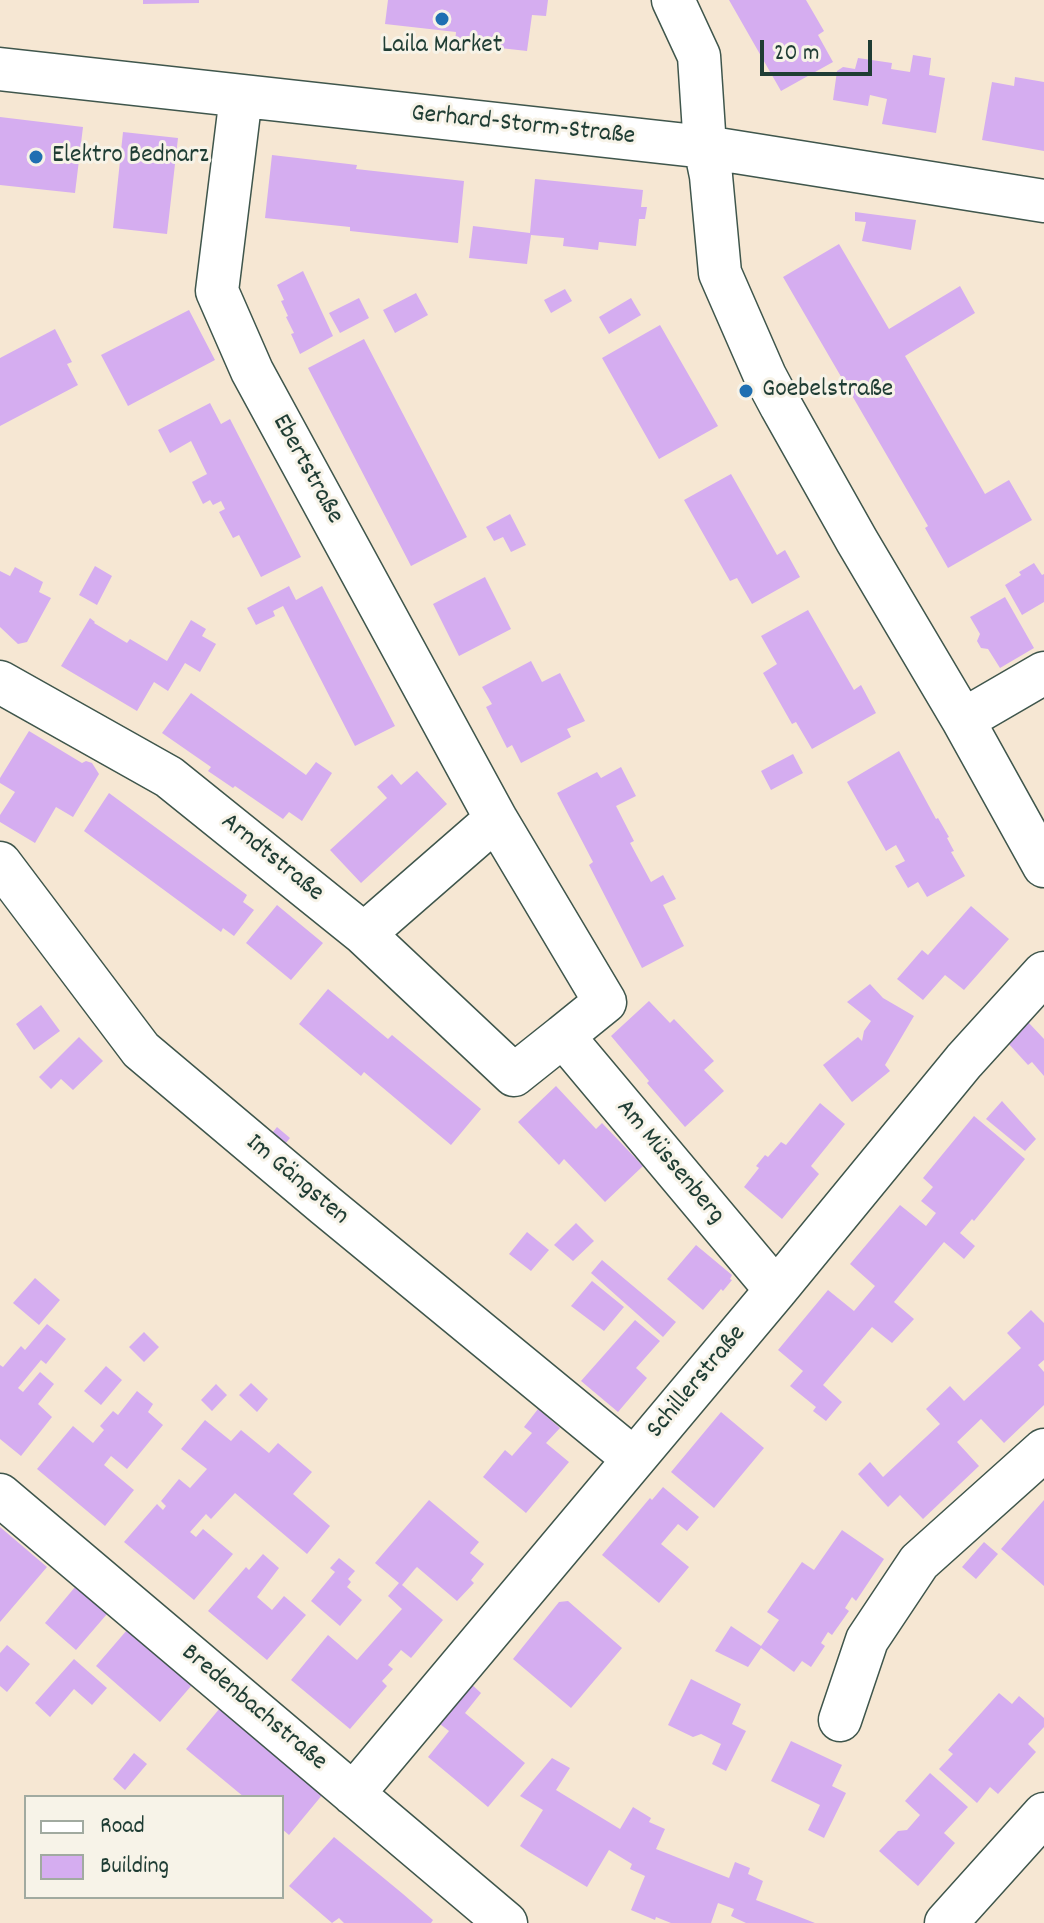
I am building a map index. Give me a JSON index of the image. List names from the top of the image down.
{
  "streets": {
    "street": [
      "Gerhard-Storm-Straße",
      "Ebertstraße",
      "Arndtstraße",
      "Am Müssenberg",
      "Im Gängsten",
      "Schillerstraße",
      "Bredenbachstraße"
    ]
  },
  "crossings": [
    ["Gerhard-Storm-Straße", "Ebertstraße"],
    ["Ebertstraße", "Arndtstraße"],
    ["Ebertstraße", "Am Müssenberg"],
    ["Arndtstraße", "Am Müssenberg"],
    ["Am Müssenberg", "Schillerstraße"],
    ["Im Gängsten", "Schillerstraße"],
    ["Schillerstraße", "Bredenbachstraße"]
  ],
  "places": ["Laila Market", "Elektro Bednarz", "Goebelstraße"],
  "legend": ["Road", "Building"],
  "scale_bar": "20 m"
}
